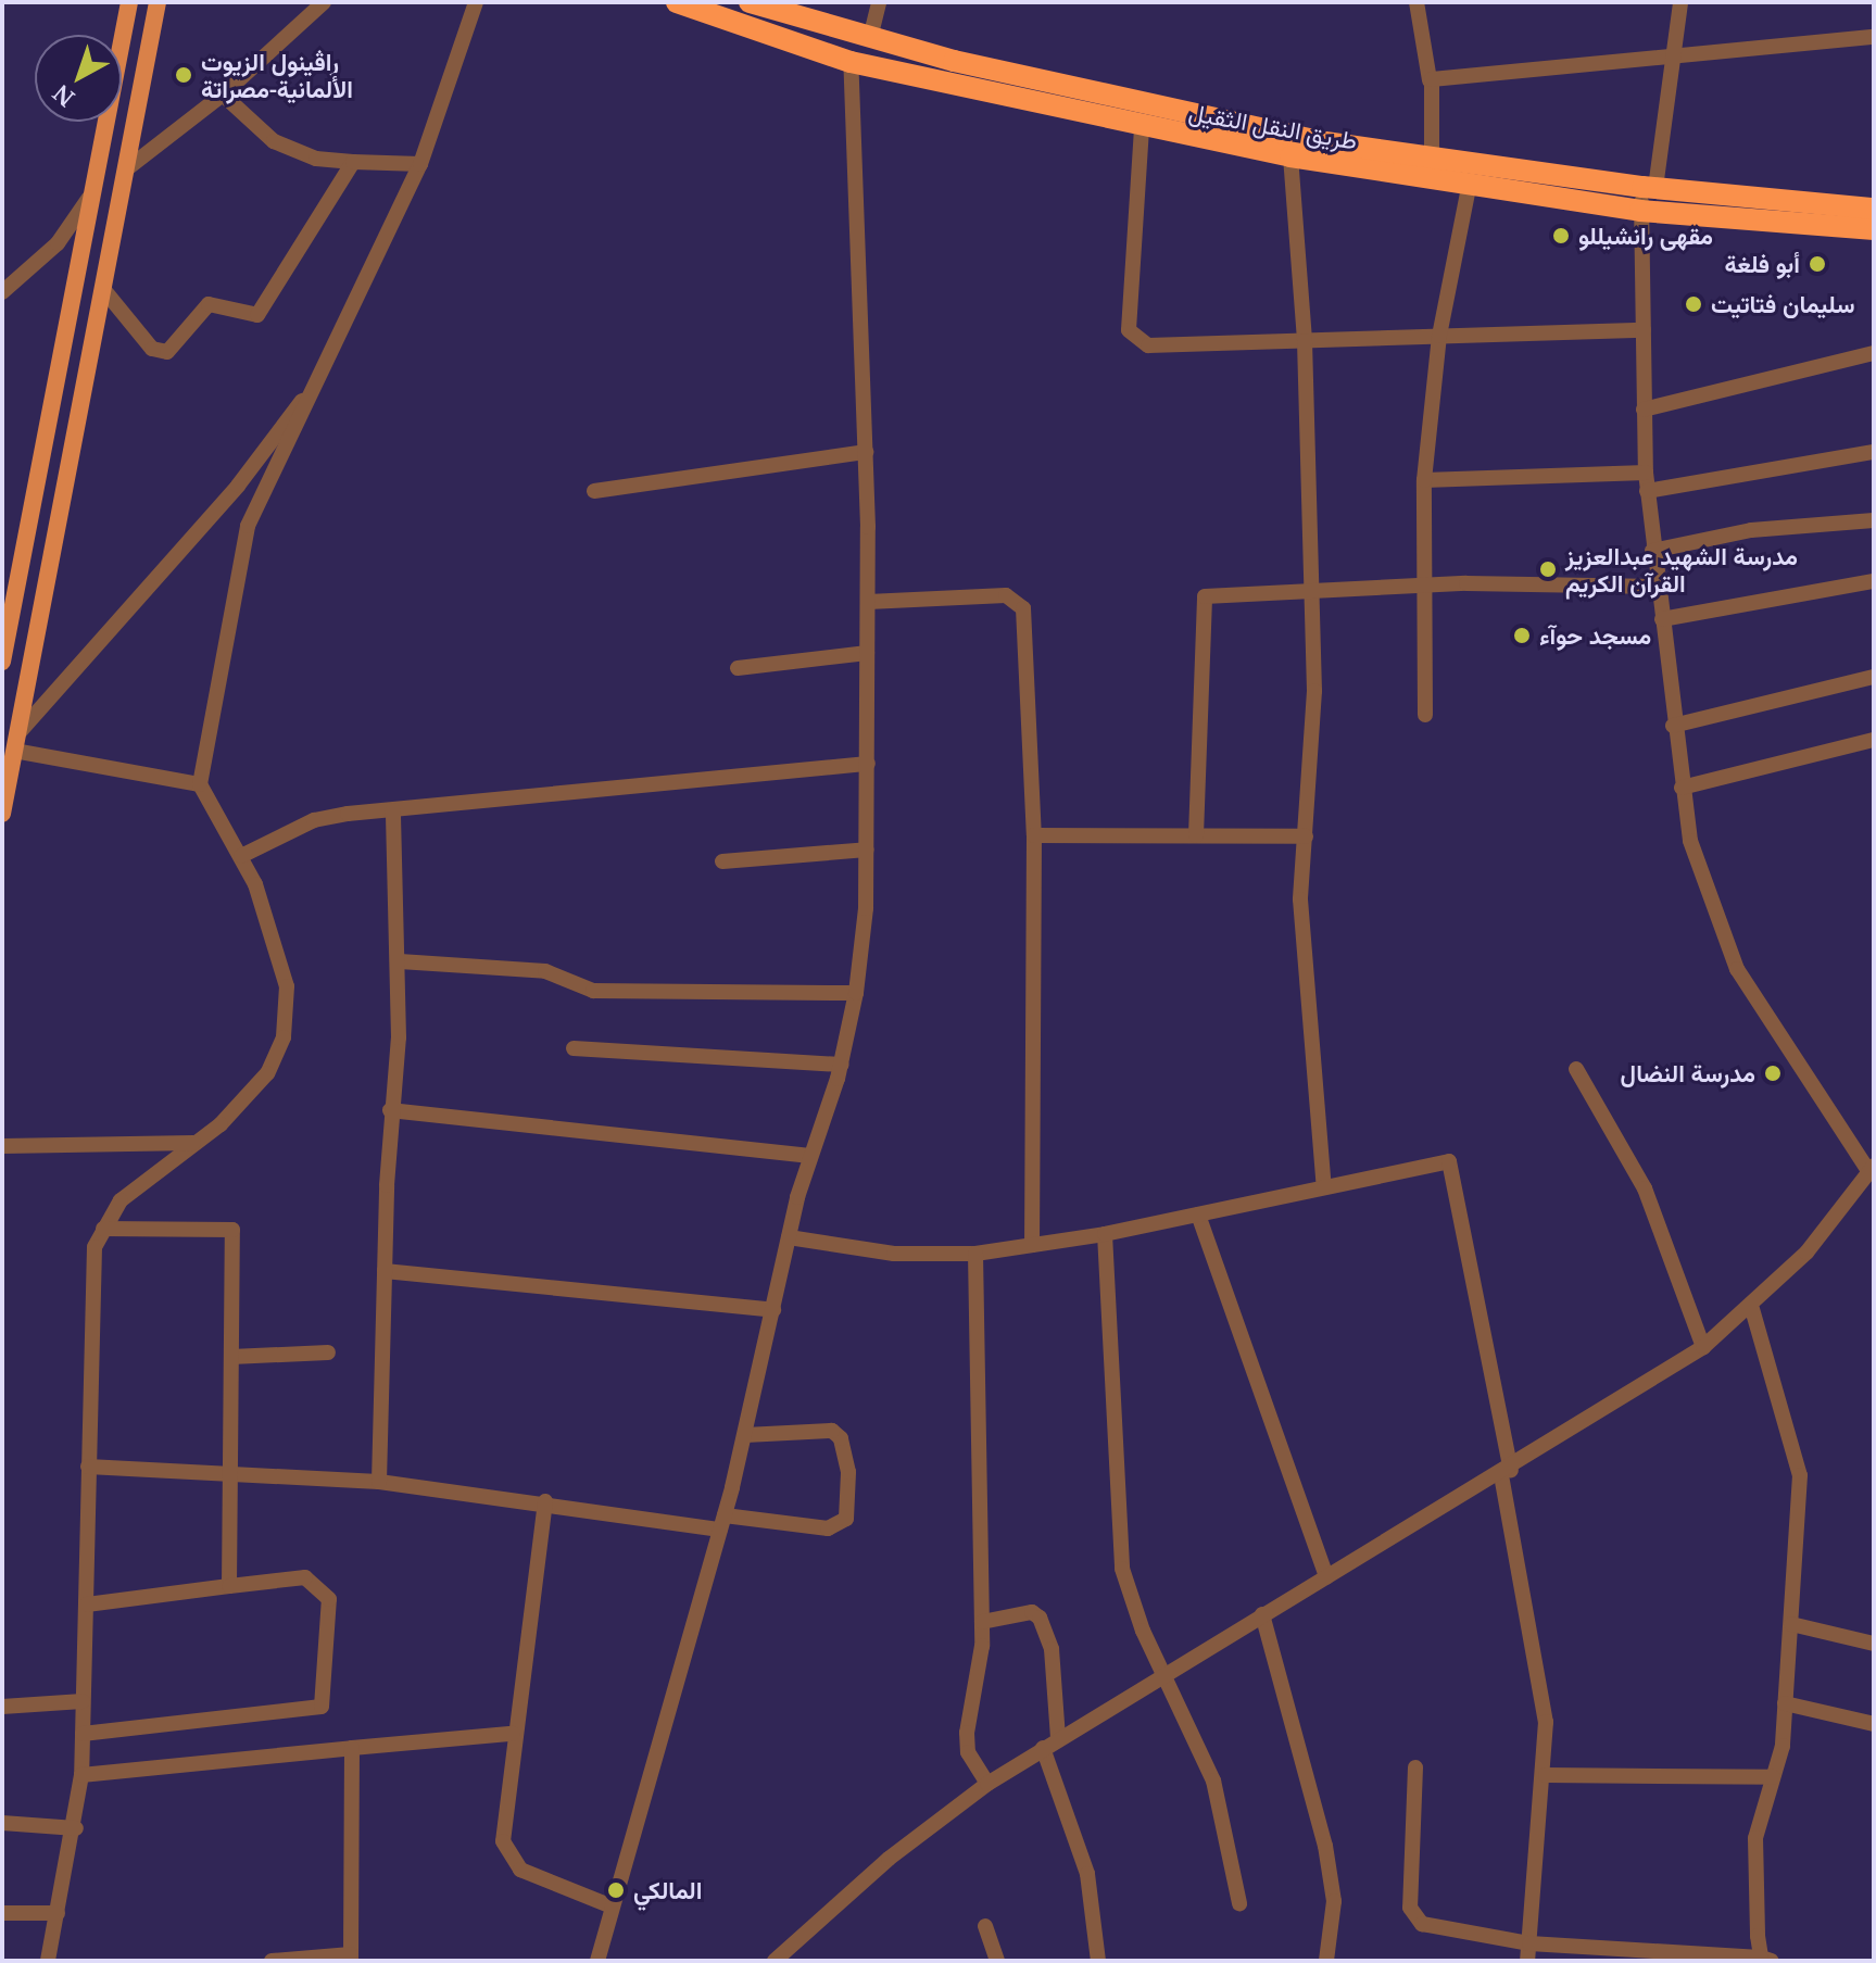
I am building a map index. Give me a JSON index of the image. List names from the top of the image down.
{
  "streets": {
    "highway": ["طريق النقل الثقيل"]
  },
  "places": [
    "راڤينول الزيوت الألمانية-مصراتة",
    "مقهى رانشيللو",
    "أبو فلغة",
    "سليمان فتاتيت",
    "مدرسة الشهيد عبدالعزيز القرآن الكريم",
    "مسجد حوآء",
    "مدرسة النضال",
    "المالكي"
  ],
  "north": "bottom left"
}
